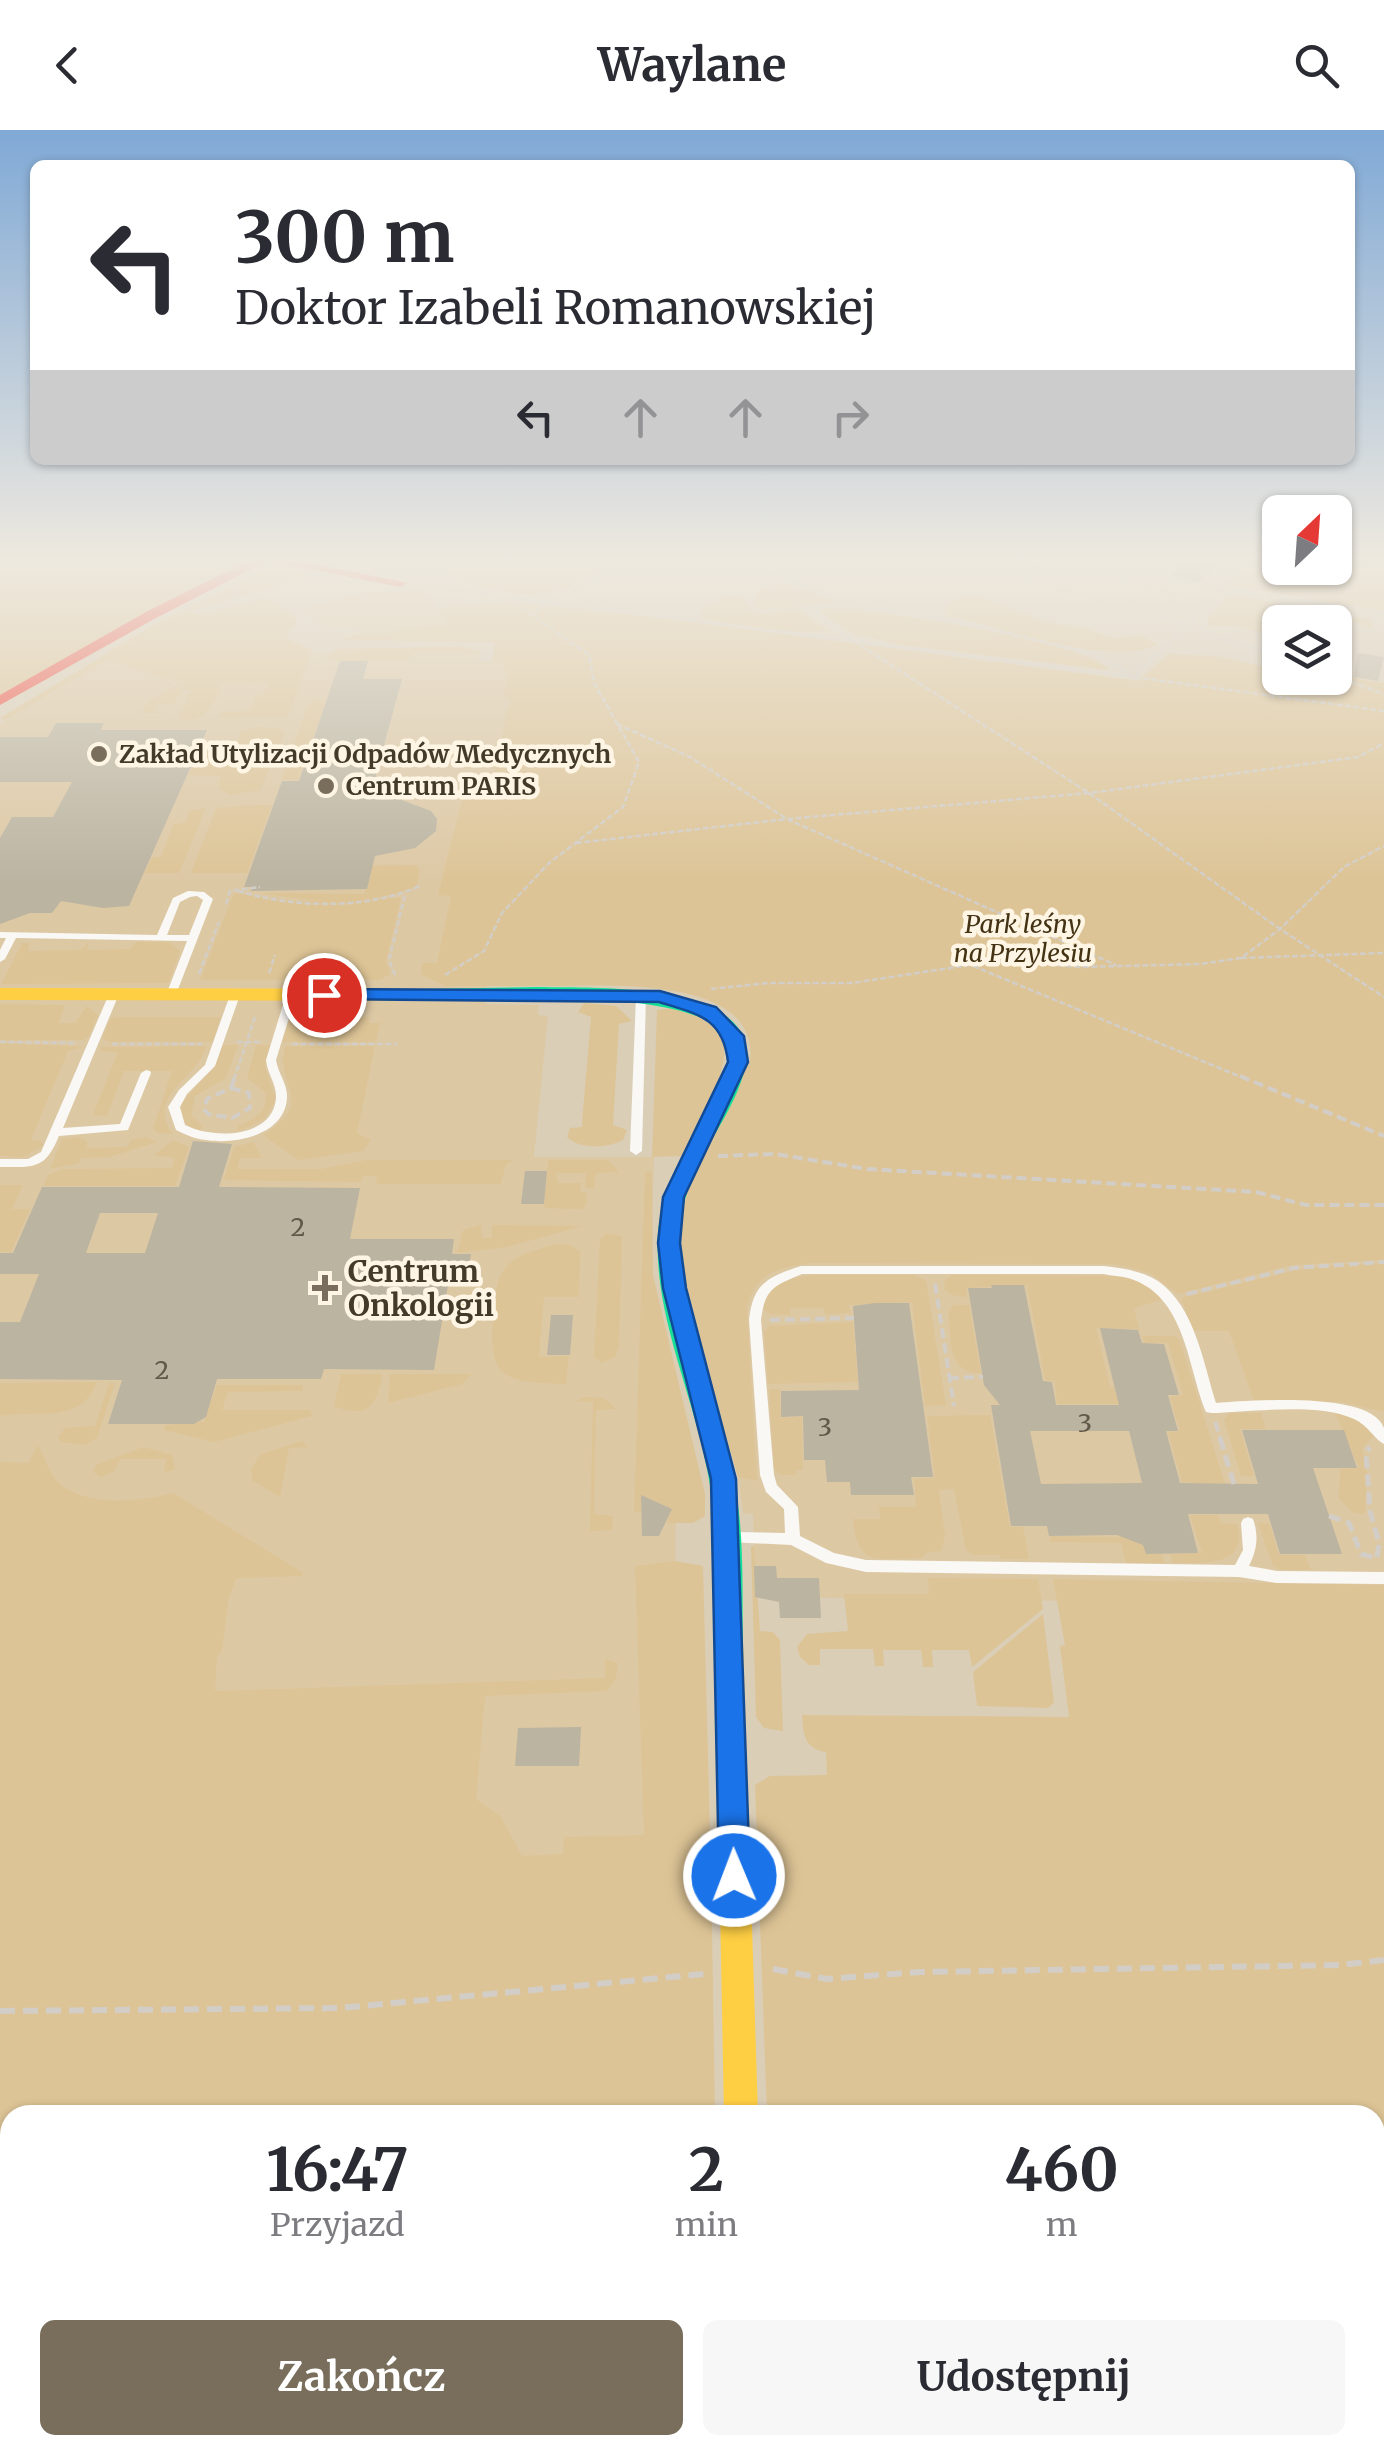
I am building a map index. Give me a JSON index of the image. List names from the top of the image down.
{
  "parks": ["Park leśny na Przylesiu"],
  "places": {
    "other": ["Zakład Utylizacji Odpadów Medycznych", "Centrum PARIS"],
    "health": ["Centrum Onkologii"]
  },
  "house_numbers": [
    "2",
    "2",
    "3",
    "3"
  ],
  "north": "top right",
  "page": {
    "header": "Waylane",
    "turn": ["300 m", "Doktor Izabeli Romanowskiej"],
    "eta": [
      "16:47",
      "Przyjazd",
      "2",
      "min",
      "460",
      "m"
    ],
    "buttons": ["Zakończ", "Udostępnij"]
  }
}
